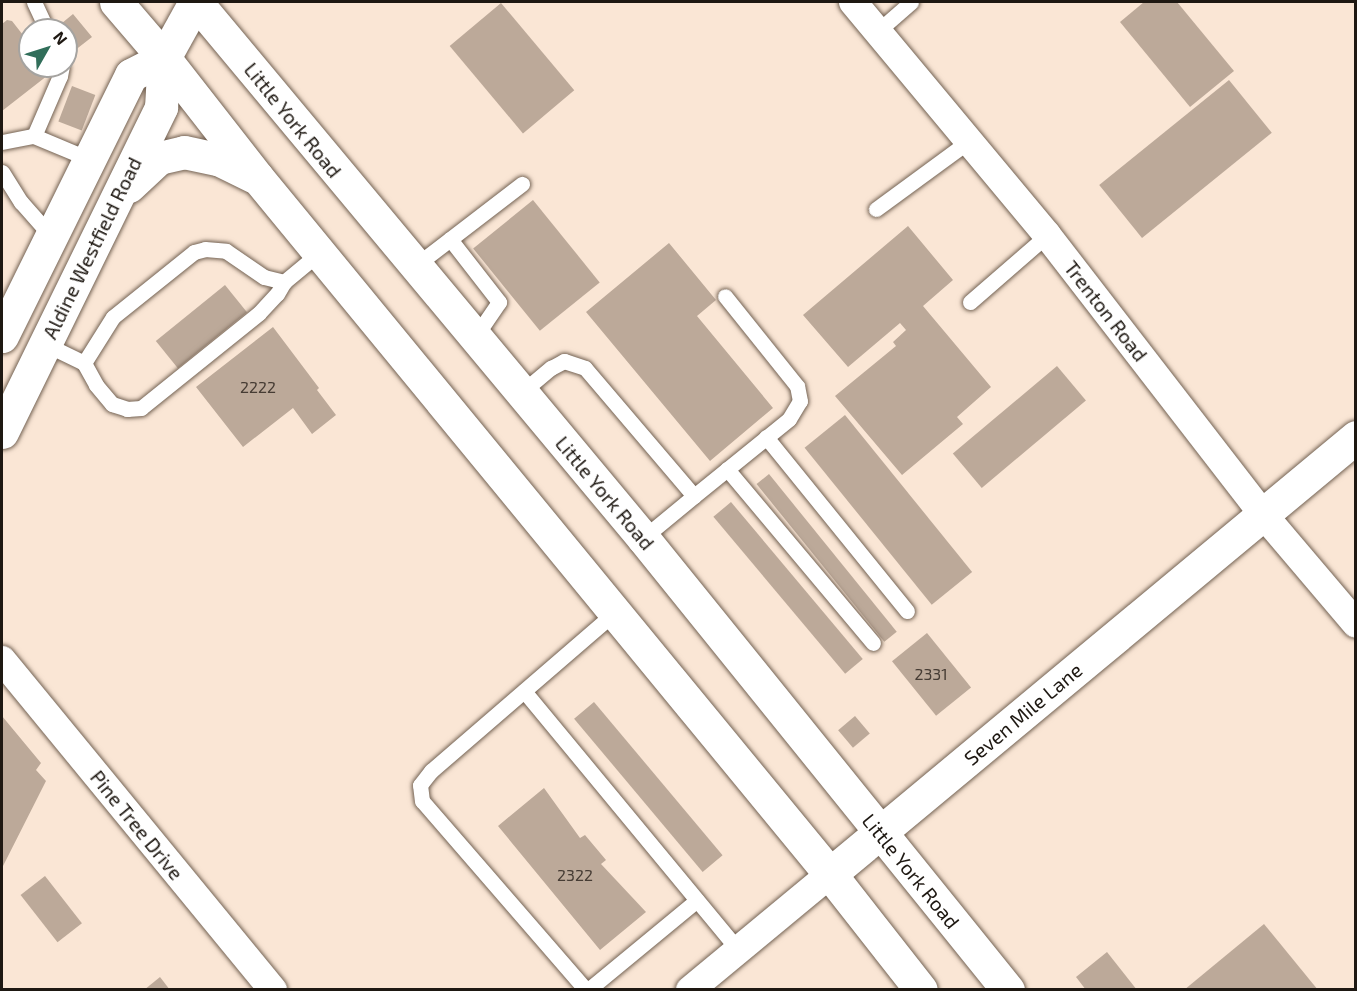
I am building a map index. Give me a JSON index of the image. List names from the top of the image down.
{
  "streets": {
    "main road": ["Little York Road", "Aldine Westfield Road", "Seven Mile Lane"],
    "street": ["Trenton Road", "Pine Tree Drive"]
  },
  "crossings": [
    ["Little York Road", "Aldine Westfield Road"],
    ["Little York Road", "Seven Mile Lane"],
    ["Trenton Road", "Seven Mile Lane"]
  ],
  "house_numbers": ["2222", "2331", "2322"],
  "north": "top right"
}
